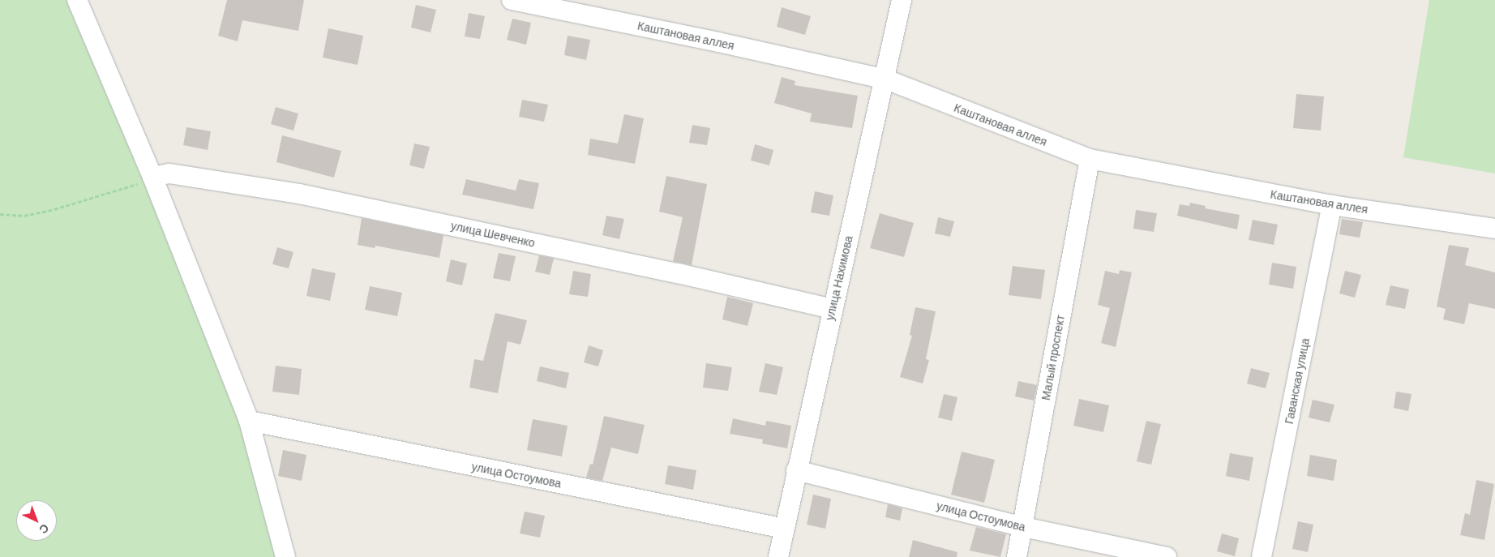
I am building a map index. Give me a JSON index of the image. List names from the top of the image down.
{
  "streets": {
    "street": [
      "Каштановая аллея",
      "улица Шевченко",
      "улица Нахимова",
      "Малый проспект",
      "Гаванская улица",
      "улица Остоумова"
    ]
  },
  "crossings": [
    ["Каштановая аллея", "улица Нахимова"],
    ["Каштановая аллея", "Малый проспект"],
    ["Каштановая аллея", "Гаванская улица"],
    ["улица Шевченко", "улица Нахимова"],
    ["улица Нахимова", "улица Остоумова"],
    ["Малый проспект", "улица Остоумова"]
  ],
  "north": "bottom right"
}
